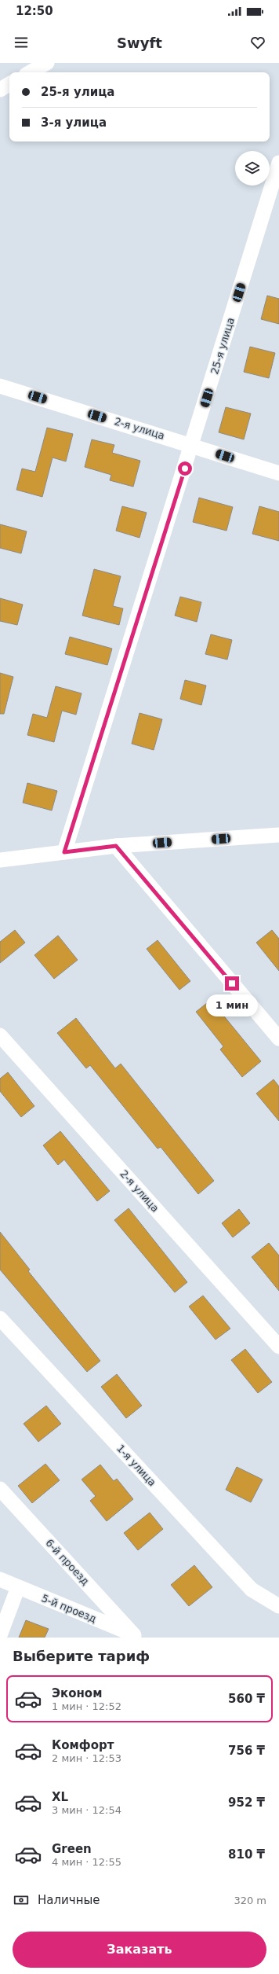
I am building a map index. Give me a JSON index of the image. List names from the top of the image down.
{
  "streets": {
    "street": [
      "25-я улица",
      "2-я улица",
      "1-я улица",
      "6-й проезд",
      "5-й проезд"
    ]
  },
  "crossings": [
    ["25-я улица", "2-я улица"],
    ["6-й проезд", "5-й проезд"]
  ],
  "page": {
    "status": "12:50",
    "header": "Swyft",
    "banner": ["25-я улица", "3-я улица"],
    "bubble": "1 мин",
    "heading": "Выберите тариф",
    "list": [
      {
        "name": "Эконом",
        "note": "1 мин · 12:52",
        "value": "560 ₸"
      },
      {
        "name": "Комфорт",
        "note": "2 мин · 12:53",
        "value": "756 ₸"
      },
      {
        "name": "XL",
        "note": "3 мин · 12:54",
        "value": "952 ₸"
      },
      {
        "name": "Green",
        "note": "4 мин · 12:55",
        "value": "810 ₸"
      }
    ],
    "pay": ["Наличные", "320 m"],
    "buttons": "Заказать"
  }
}
